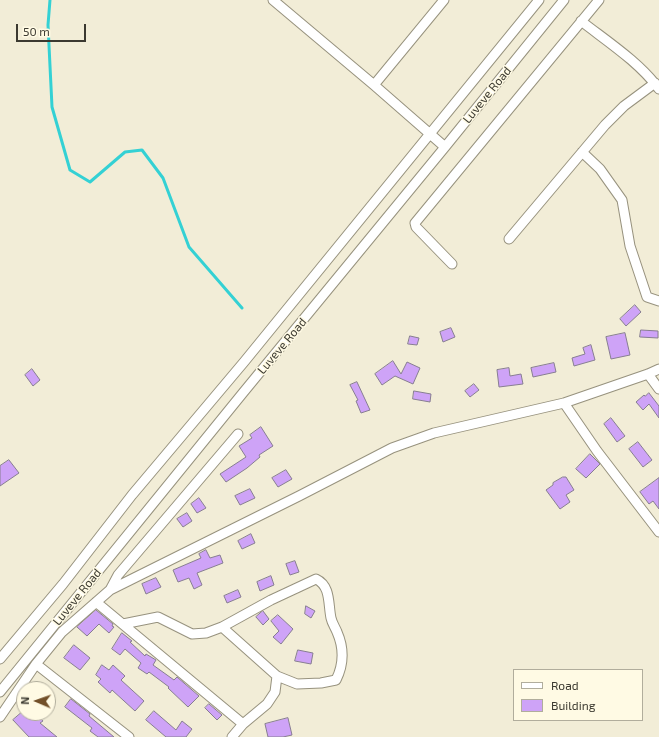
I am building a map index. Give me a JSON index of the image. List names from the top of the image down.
{
  "streets": {
    "street": ["Luveve Road"]
  },
  "legend": ["Road", "Building"],
  "scale_bar": "50 m",
  "north": "left"
}
